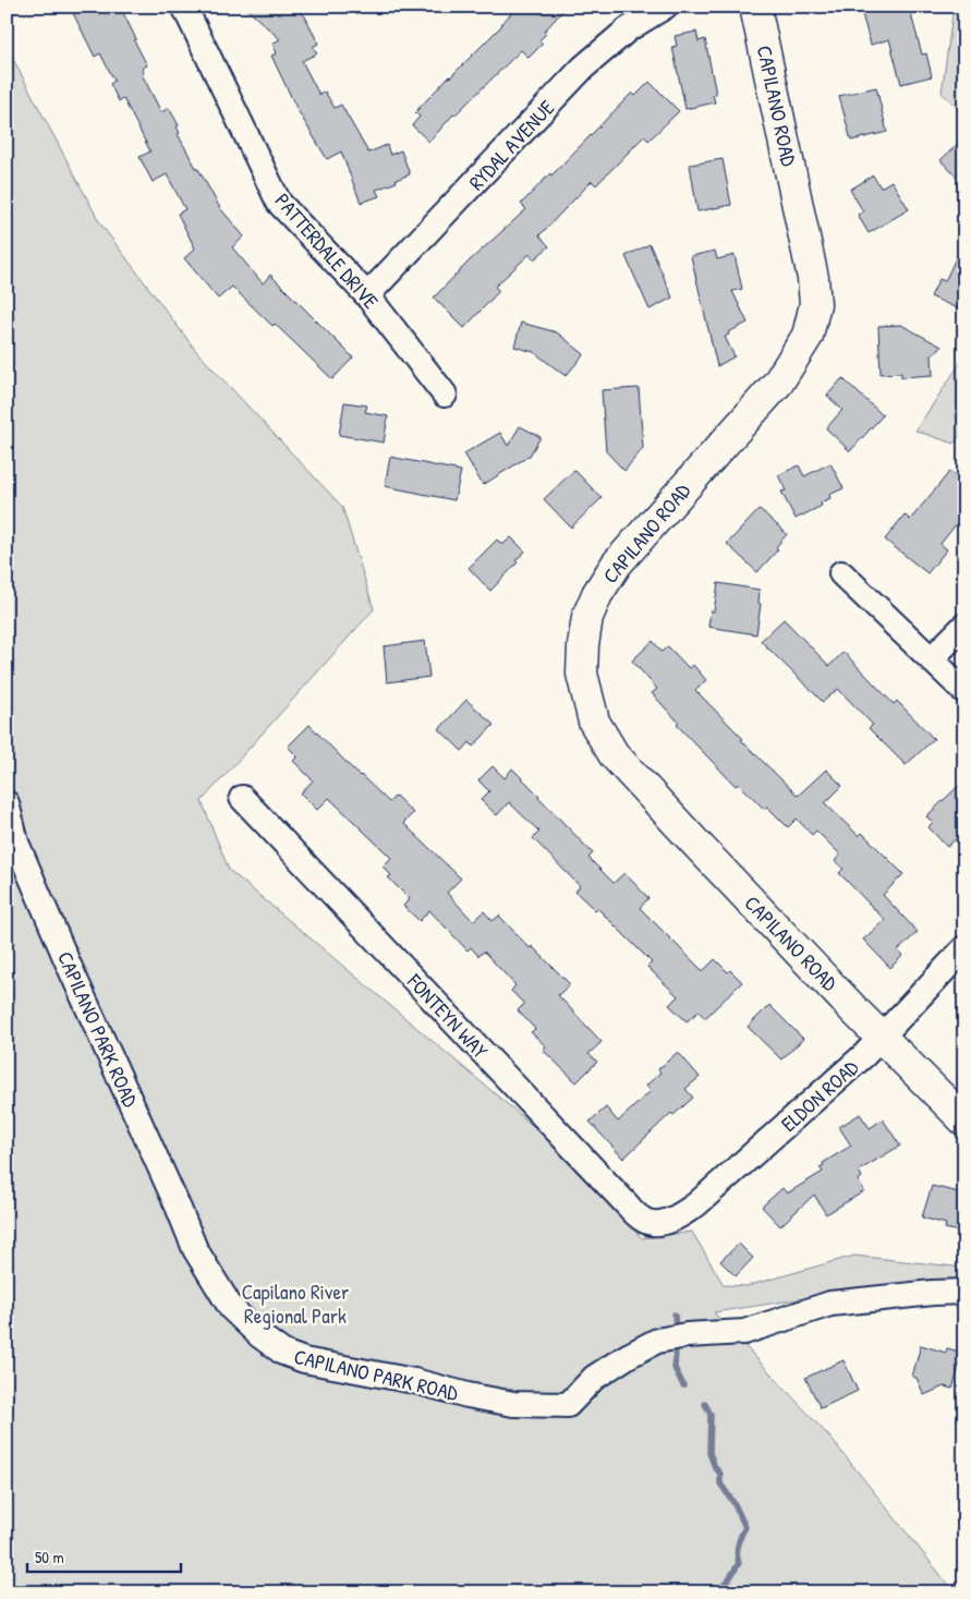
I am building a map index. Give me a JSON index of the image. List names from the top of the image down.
{
  "streets": {
    "main road": ["CAPILANO ROAD"],
    "street": [
      "RYDAL AVENUE",
      "PATTERDALE DRIVE",
      "FONTEYN WAY",
      "CAPILANO PARK ROAD",
      "ELDON ROAD"
    ]
  },
  "crossings": [
    ["CAPILANO ROAD", "ELDON ROAD"],
    ["RYDAL AVENUE", "PATTERDALE DRIVE"],
    ["FONTEYN WAY", "ELDON ROAD"]
  ],
  "parks": ["Capilano River Regional Park"],
  "scale_bar": "50 m"
}
